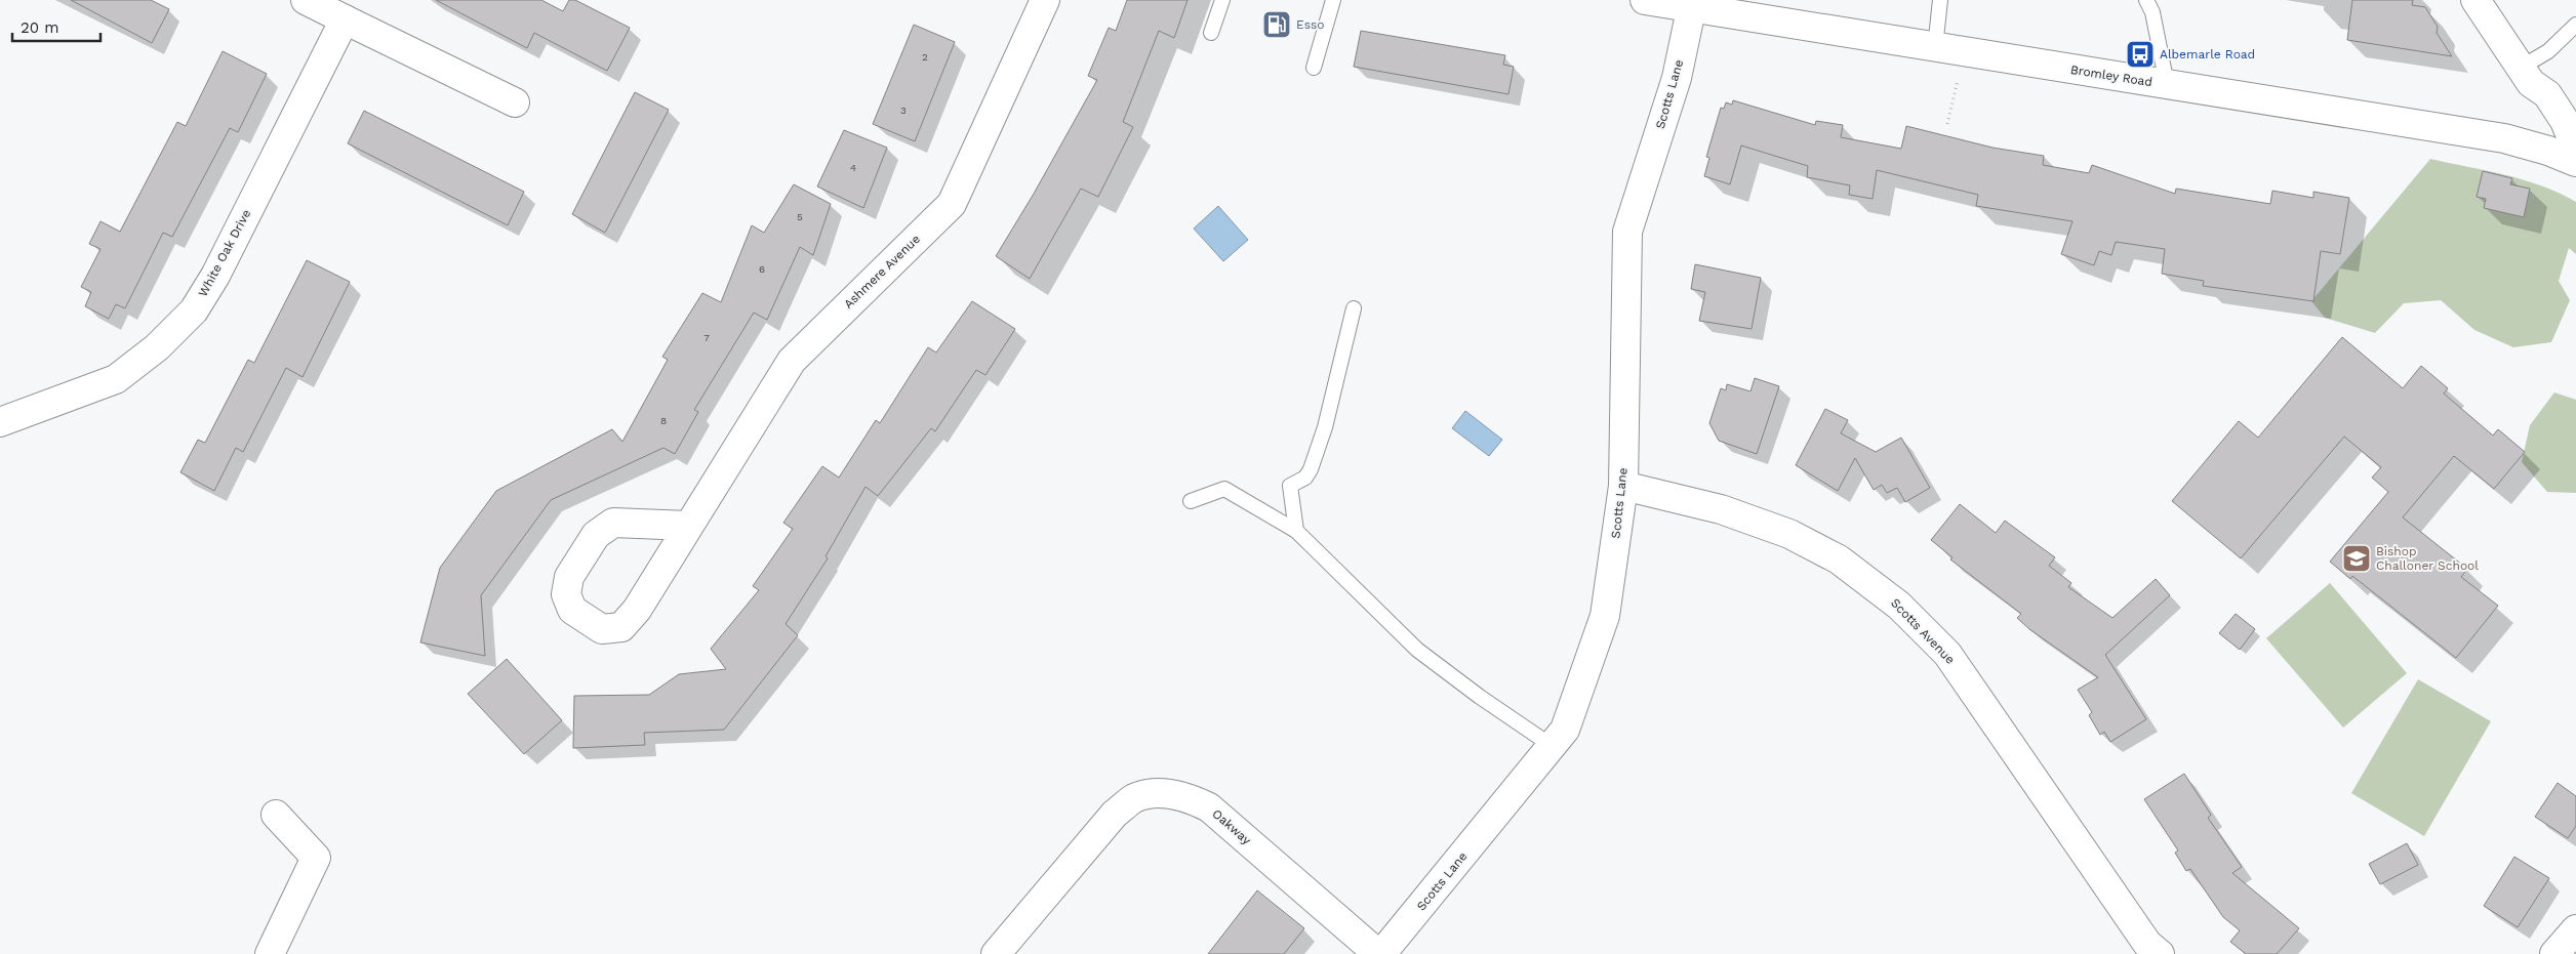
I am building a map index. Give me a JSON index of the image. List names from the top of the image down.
{
  "streets": {
    "street": [
      "Bromley Road",
      "Scotts Lane",
      "White Oak Drive",
      "Ashmere Avenue",
      "Scotts Avenue",
      "Oakway"
    ]
  },
  "crossings": [
    ["Bromley Road", "Scotts Lane"],
    ["Scotts Lane", "Scotts Avenue"],
    ["Scotts Lane", "Oakway"]
  ],
  "places": {
    "fuel station": ["Esso"],
    "bus stop": ["Albemarle Road"],
    "school or university": ["Bishop Challoner School"]
  },
  "house_numbers": [
    "2",
    "3",
    "4",
    "5",
    "6",
    "7",
    "8"
  ],
  "scale_bar": "20 m"
}
